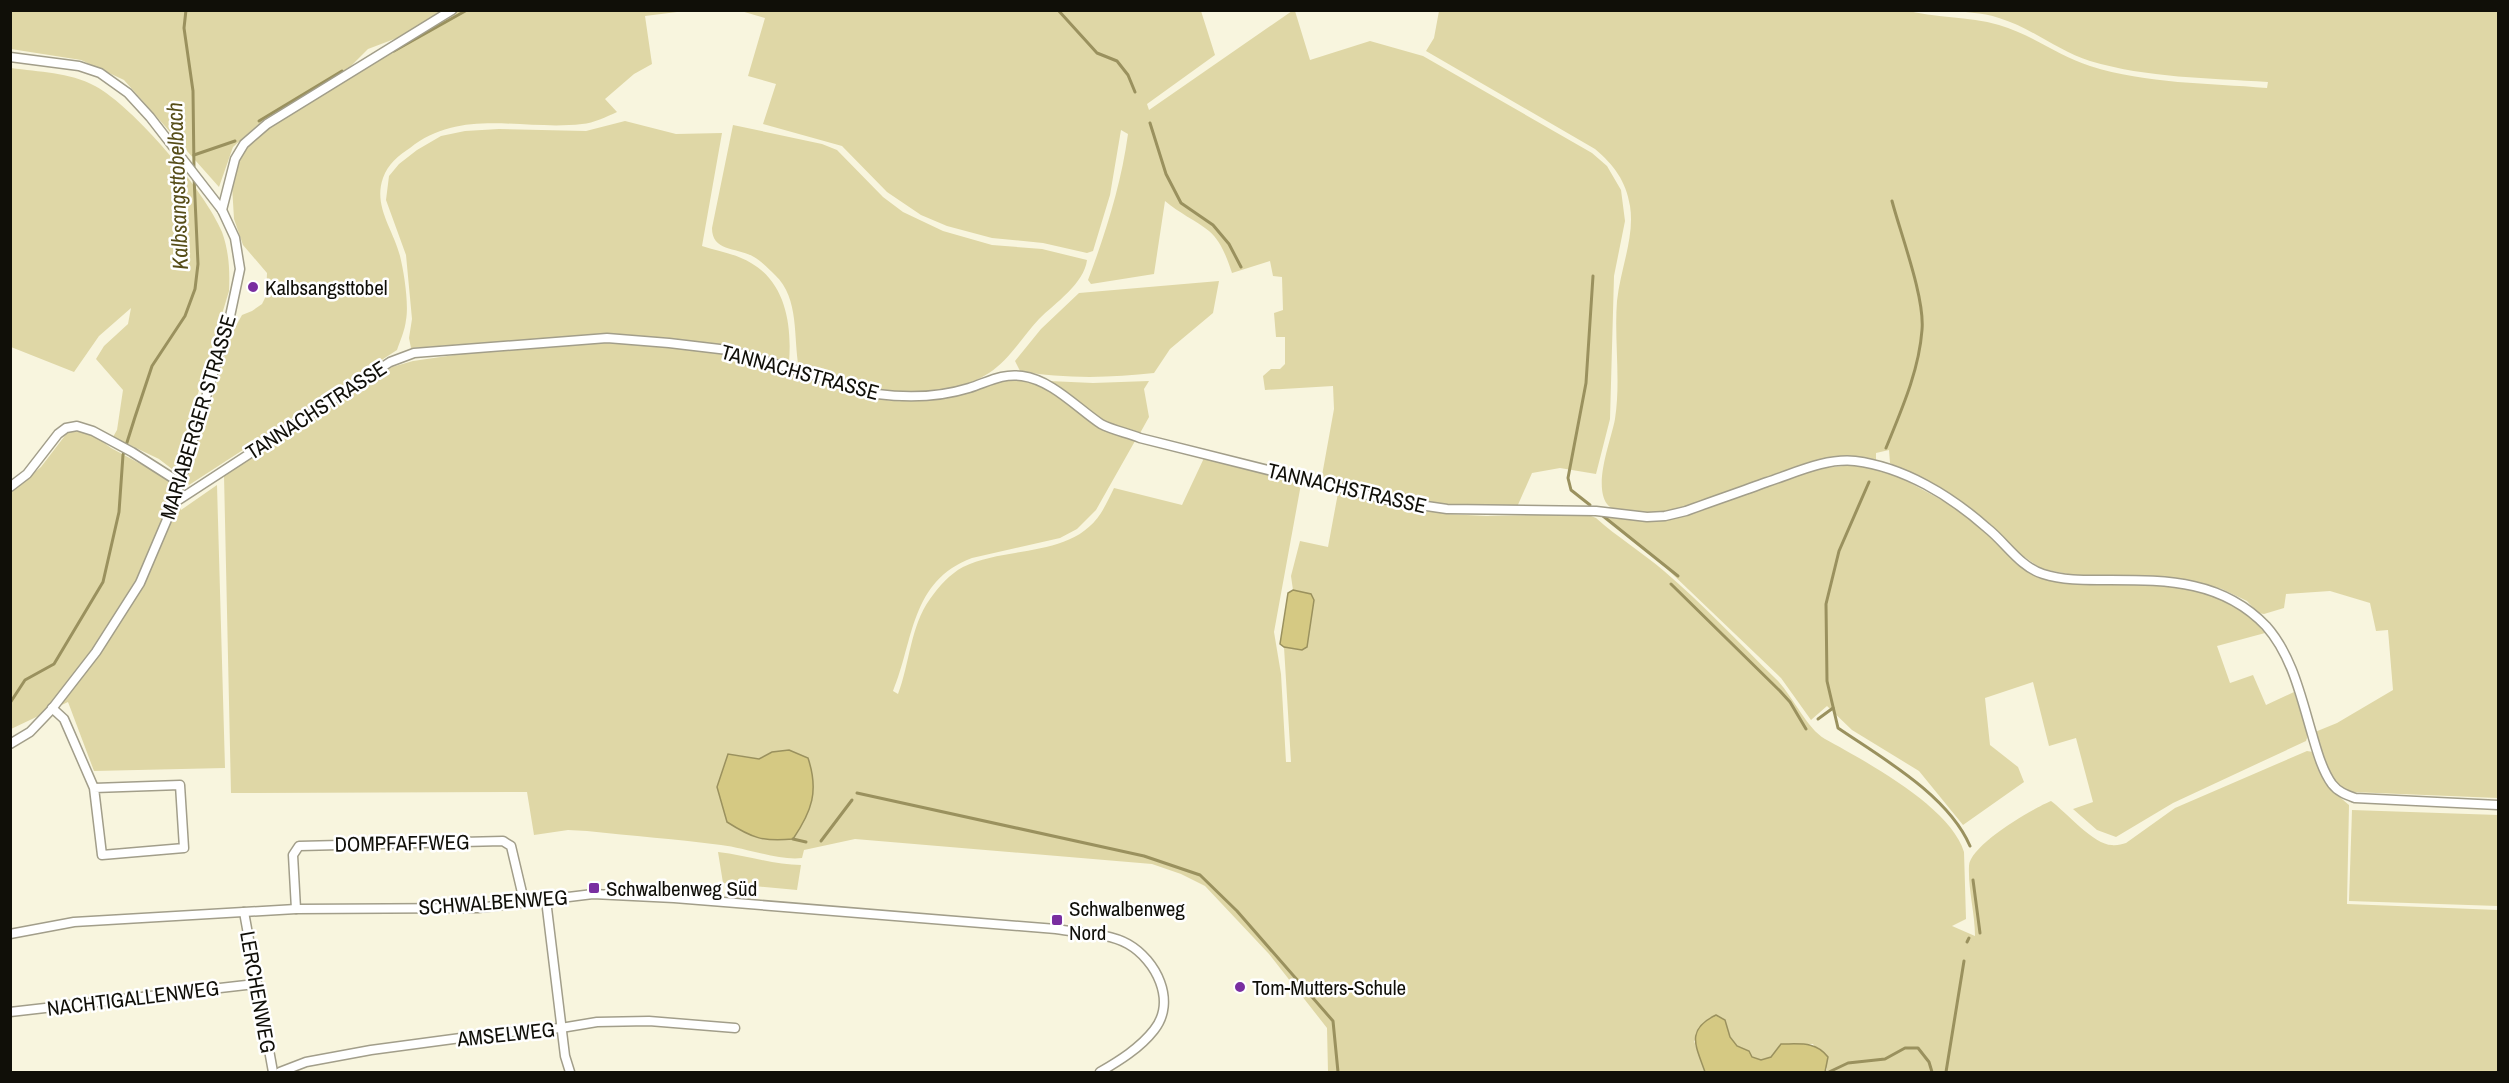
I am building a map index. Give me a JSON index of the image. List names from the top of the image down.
{
  "streets": {
    "street": [
      "TANNACHSTRASSE",
      "MARIABERGER STRASSE",
      "DOMPFAFFWEG",
      "SCHWALBENWEG",
      "LERCHENWEG",
      "NACHTIGALLENWEG",
      "AMSELWEG"
    ]
  },
  "crossings": [
    ["TANNACHSTRASSE", "MARIABERGER STRASSE"],
    ["DOMPFAFFWEG", "SCHWALBENWEG"],
    ["SCHWALBENWEG", "LERCHENWEG"],
    ["LERCHENWEG", "NACHTIGALLENWEG"]
  ],
  "water": ["Kalbsangsttobelbach"],
  "places": {
    "other": ["Kalbsangsttobel", "Tom-Mutters-Schule"],
    "transit": ["Schwalbenweg Süd", "Schwalbenweg Nord"]
  }
}
